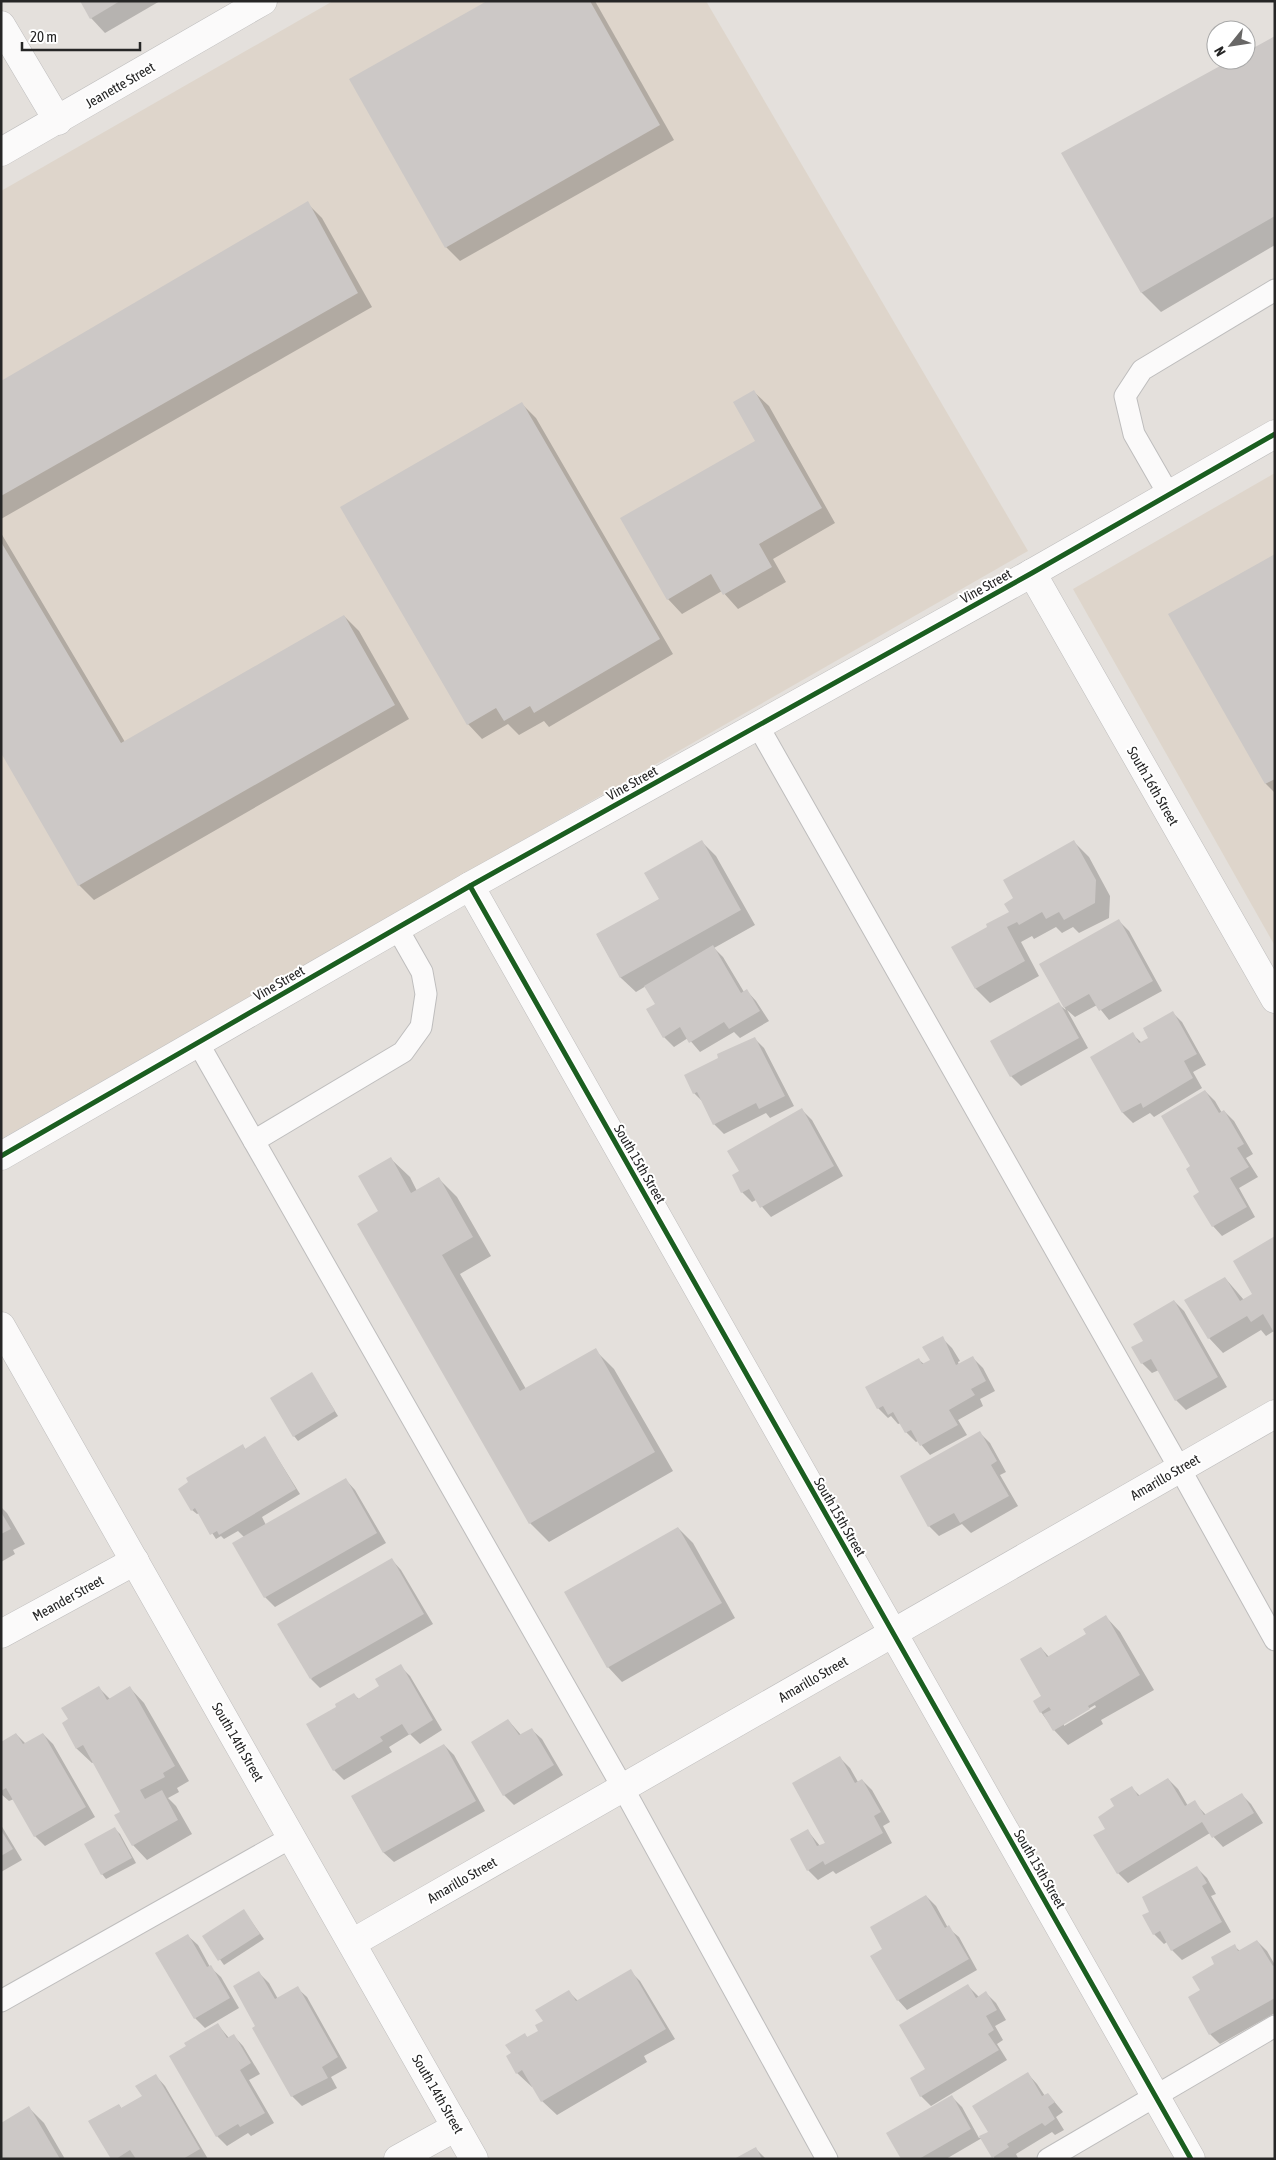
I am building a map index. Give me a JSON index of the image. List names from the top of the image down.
{
  "streets": {
    "street": [
      "Jeanette Street",
      "Vine Street",
      "South 16th Street",
      "South 15th Street",
      "Amarillo Street",
      "Meander Street",
      "South 14th Street"
    ]
  },
  "crossings": [
    ["Vine Street", "South 16th Street"],
    ["Vine Street", "South 15th Street"],
    ["South 15th Street", "Amarillo Street"],
    ["Amarillo Street", "South 14th Street"],
    ["Meander Street", "South 14th Street"]
  ],
  "scale_bar": "20 m",
  "north": "bottom left"
}
